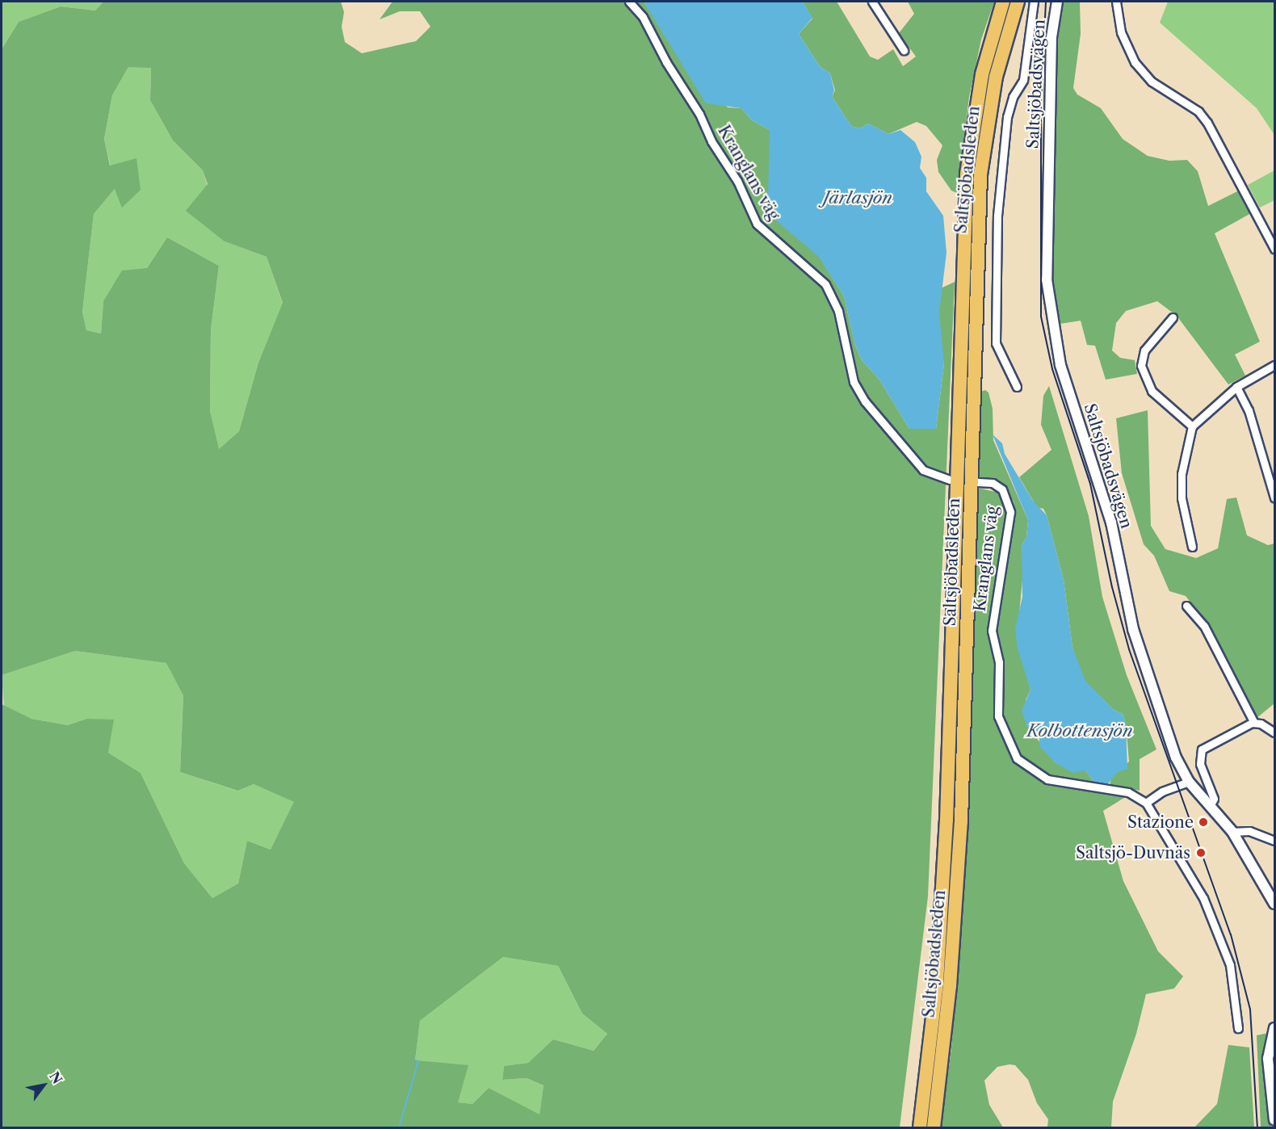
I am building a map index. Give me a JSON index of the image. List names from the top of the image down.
{
  "streets": {
    "highway": ["Saltsjöbadsleden"],
    "street": ["Saltsjöbadsvägen", "Kranglans väg"]
  },
  "water": ["Järlasjön", "Kolbottensjön"],
  "places": ["Stazione", "Saltsjö-Duvnäs"],
  "north": "top right"
}
